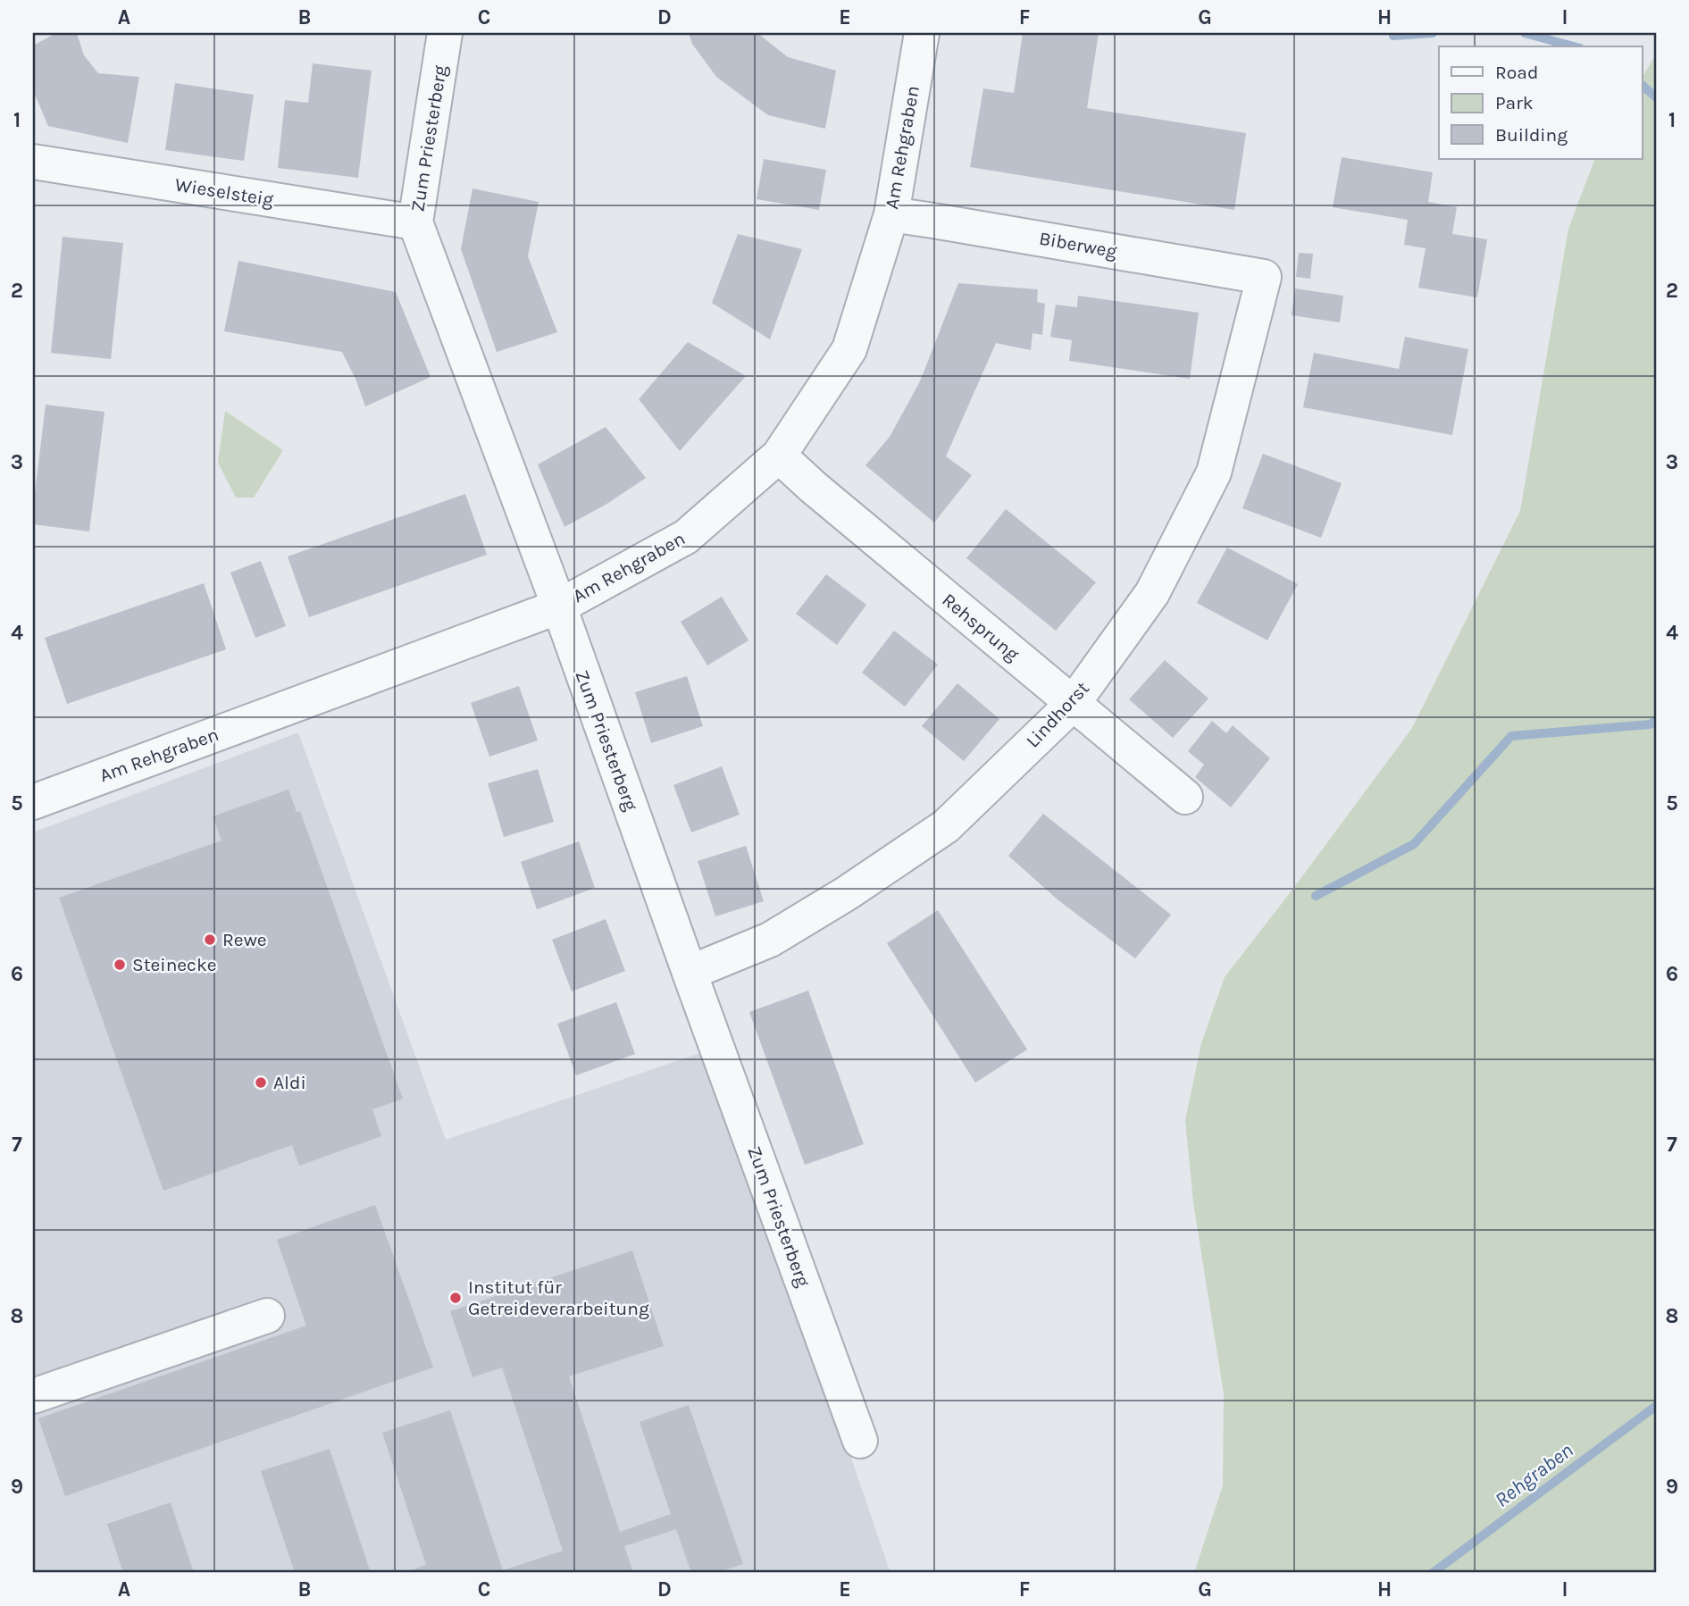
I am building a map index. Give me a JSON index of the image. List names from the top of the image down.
{
  "streets": {
    "street": [
      "Zum Priesterberg",
      "Am Rehgraben",
      "Wieselsteig",
      "Biberweg",
      "Rehsprung",
      "Lindhorst"
    ]
  },
  "crossings": [
    ["Zum Priesterberg", "Am Rehgraben"],
    ["Zum Priesterberg", "Wieselsteig"],
    ["Zum Priesterberg", "Lindhorst"],
    ["Am Rehgraben", "Biberweg"],
    ["Am Rehgraben", "Rehsprung"],
    ["Biberweg", "Lindhorst"],
    ["Rehsprung", "Lindhorst"]
  ],
  "water": ["Rehgraben"],
  "places": [
    "Rewe",
    "Steinecke",
    "Aldi",
    "Institut für Getreideverarbeitung"
  ],
  "legend": ["Road", "Park", "Building"],
  "grid": {
    "columns": [
      "A",
      "B",
      "C",
      "D",
      "E",
      "F",
      "G",
      "H",
      "I"
    ],
    "rows": [
      "1",
      "2",
      "3",
      "4",
      "5",
      "6",
      "7",
      "8",
      "9"
    ]
  }
}
